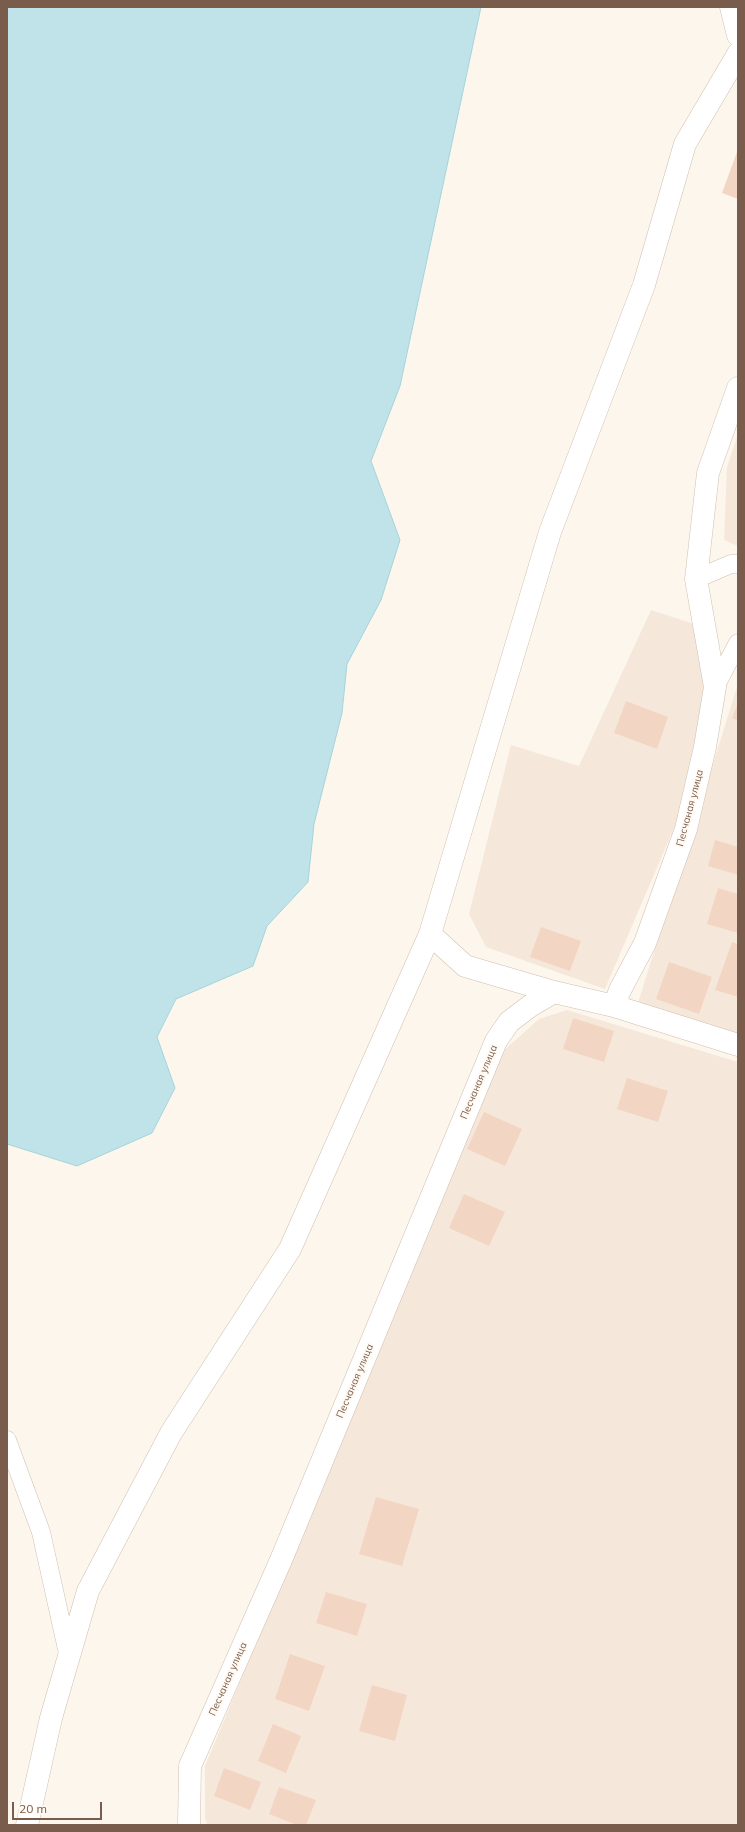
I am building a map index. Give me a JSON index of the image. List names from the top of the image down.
{
  "streets": {
    "street": ["Песчаная улица"]
  },
  "scale_bar": "20 m"
}
